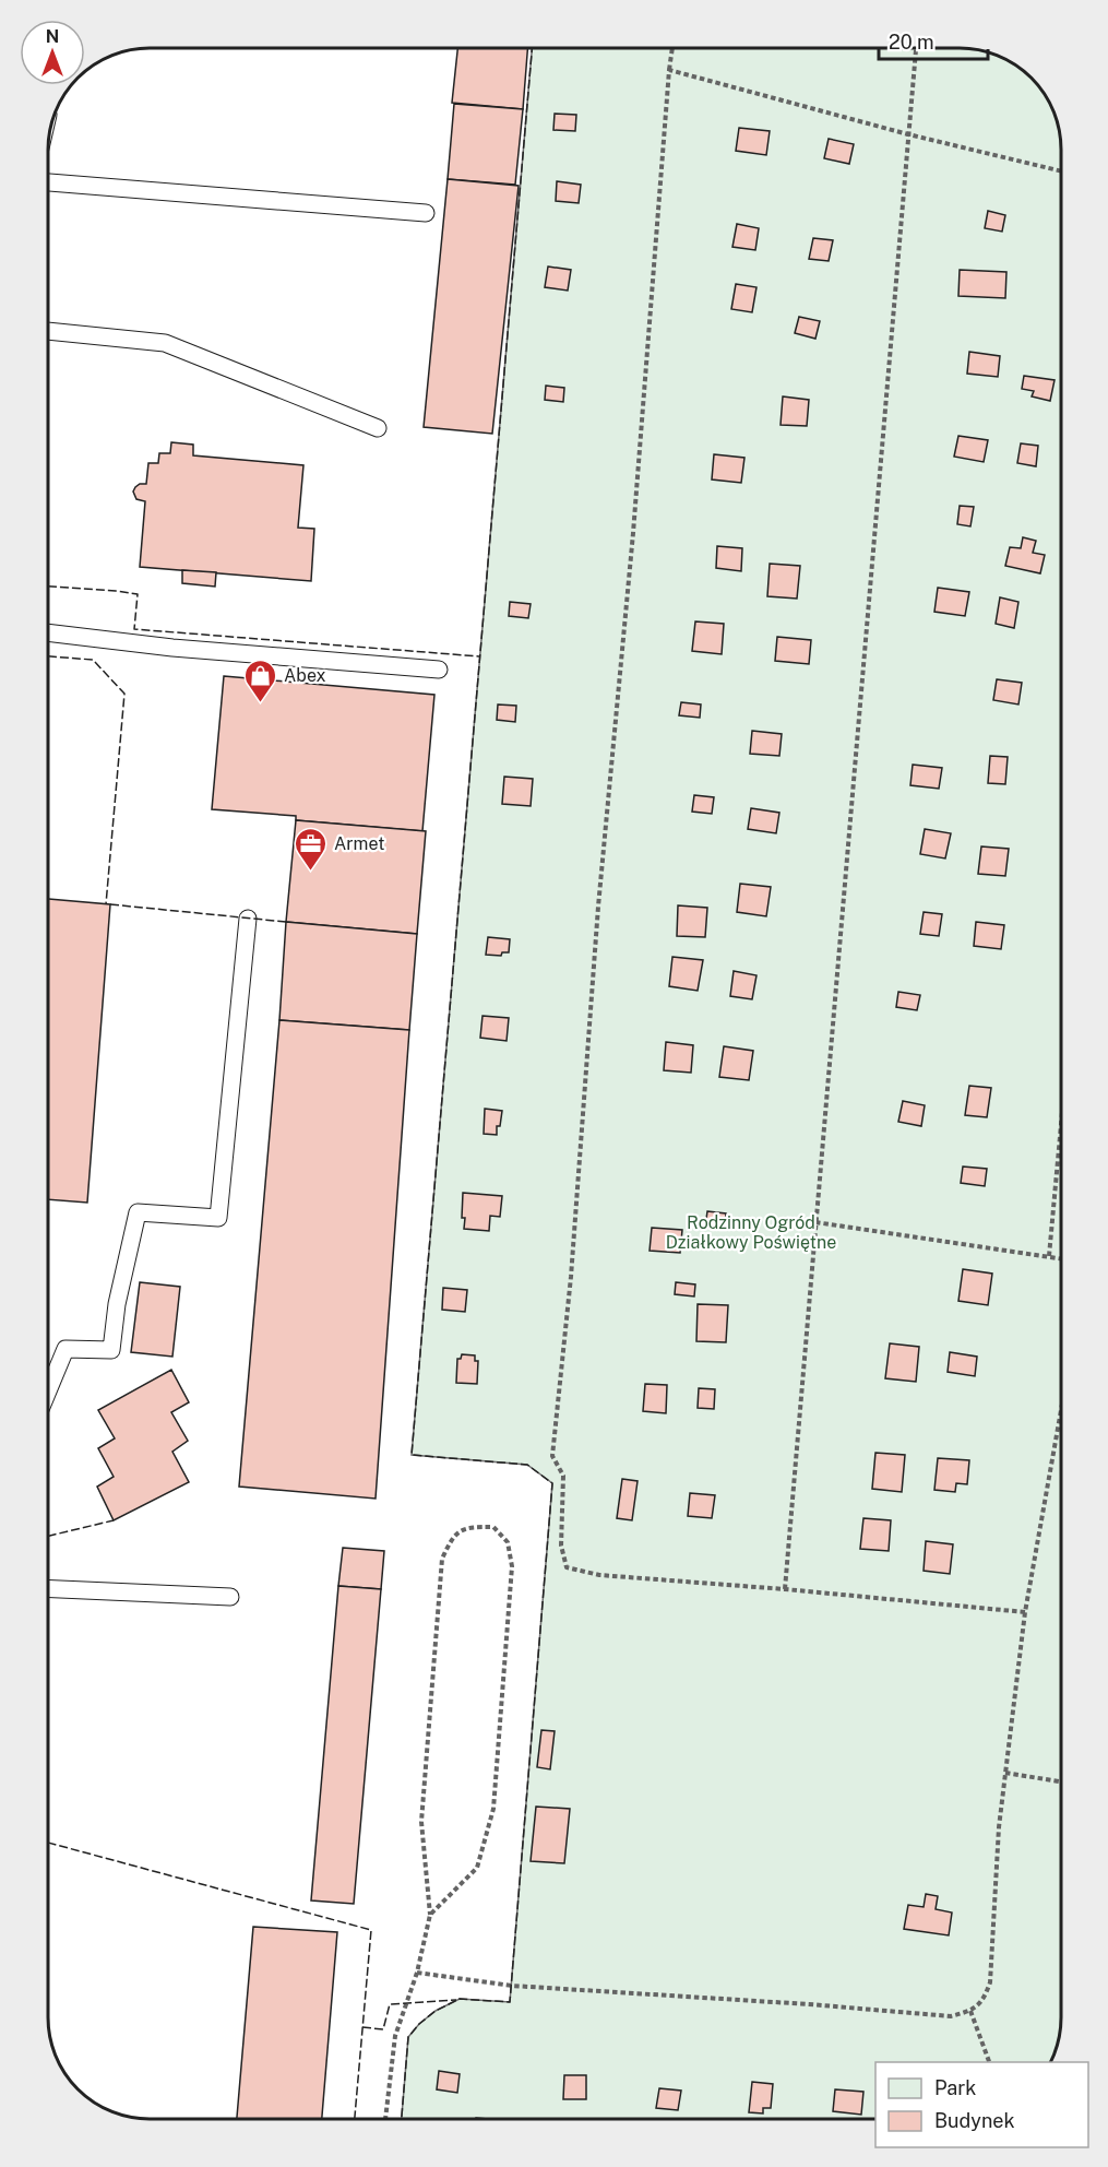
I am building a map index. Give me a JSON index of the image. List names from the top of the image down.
{
  "parks": ["Rodzinny Ogród Działkowy Poświętne"],
  "places": {
    "shop": ["Abex"],
    "office": ["Armet"]
  },
  "legend": ["Park", "Budynek"],
  "scale_bar": "20 m",
  "north": "top"
}
